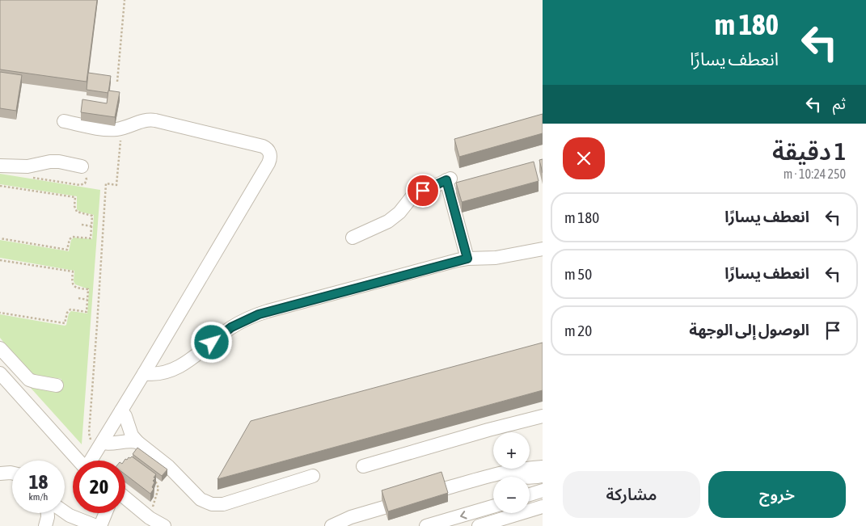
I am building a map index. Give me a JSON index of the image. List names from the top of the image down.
{
  "page": {
    "turn": ["180 m", "انعطف يسارًا"],
    "then": "ثم",
    "heading": ["1 دقيقة", "250 m · 10:24"],
    "list": [
      {
        "name": "انعطف يسارًا",
        "value": "180 m"
      },
      {
        "name": "انعطف يسارًا",
        "value": "50 m"
      },
      {
        "name": "الوصول إلى الوجهة",
        "value": "20 m"
      }
    ],
    "map_buttons": ["+", "−"],
    "speed": "18 km/h",
    "limit": "20",
    "buttons": ["خروج", "مشاركة"]
  }
}
